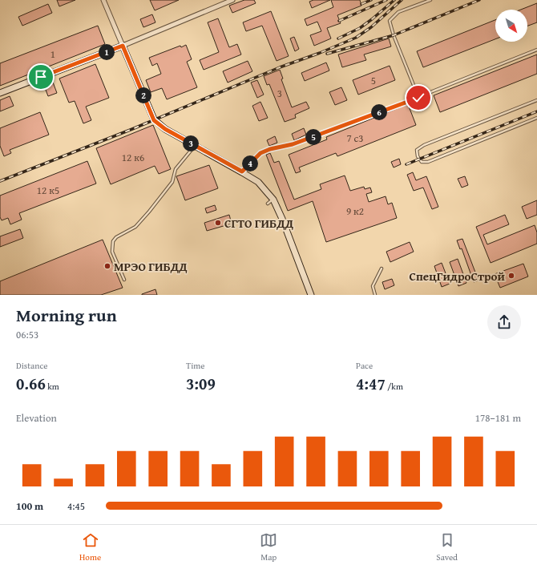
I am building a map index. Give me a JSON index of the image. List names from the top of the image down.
{
  "places": ["СГТО ГИБДД", "МРЭО ГИБДД", "СпецГидроСтрой"],
  "house_numbers": [
    "1",
    "5",
    "3",
    "7 с3",
    "12 к6",
    "12 к5",
    "9 к2"
  ],
  "north": "bottom right",
  "page": {
    "pins": [
      "1",
      "2",
      "6",
      "5",
      "3",
      "4"
    ],
    "heading": ["Morning run", "06:53"],
    "stats": [
      ["Distance", "0.66 km"],
      ["Time", "3:09"],
      ["Pace", "4:47 /km"]
    ],
    "chart": ["Elevation", "178–181 m"],
    "list": [
      {
        "name": "100 m",
        "note": "4:45"
      }
    ],
    "tabs": ["Home", "Map", "Saved"]
  }
}
